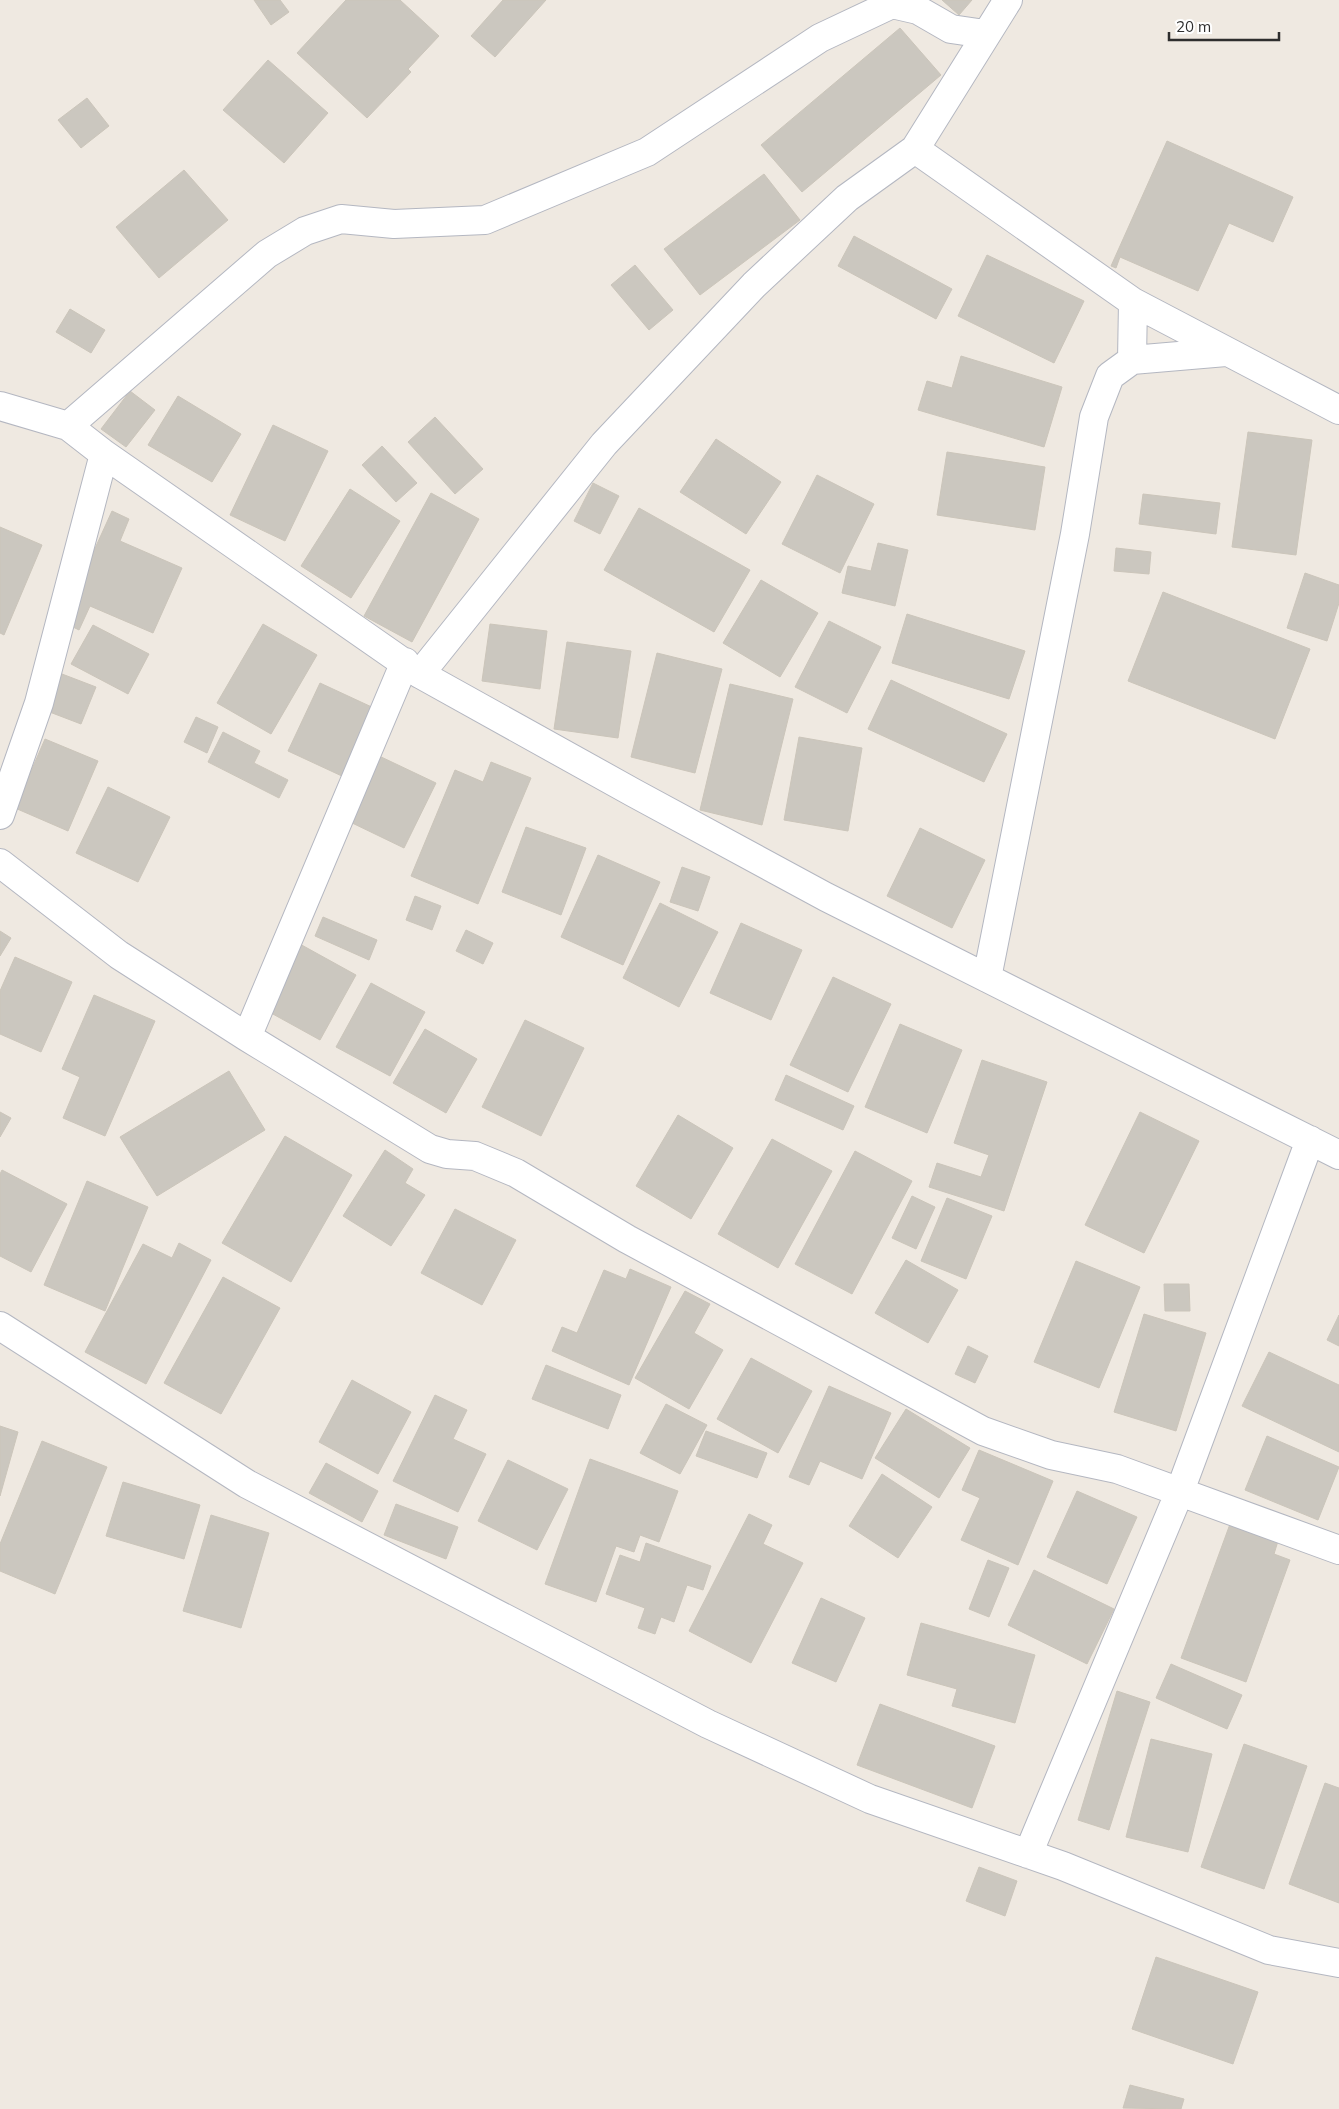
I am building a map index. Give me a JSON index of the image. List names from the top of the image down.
{
  "scale_bar": "20 m"
}
